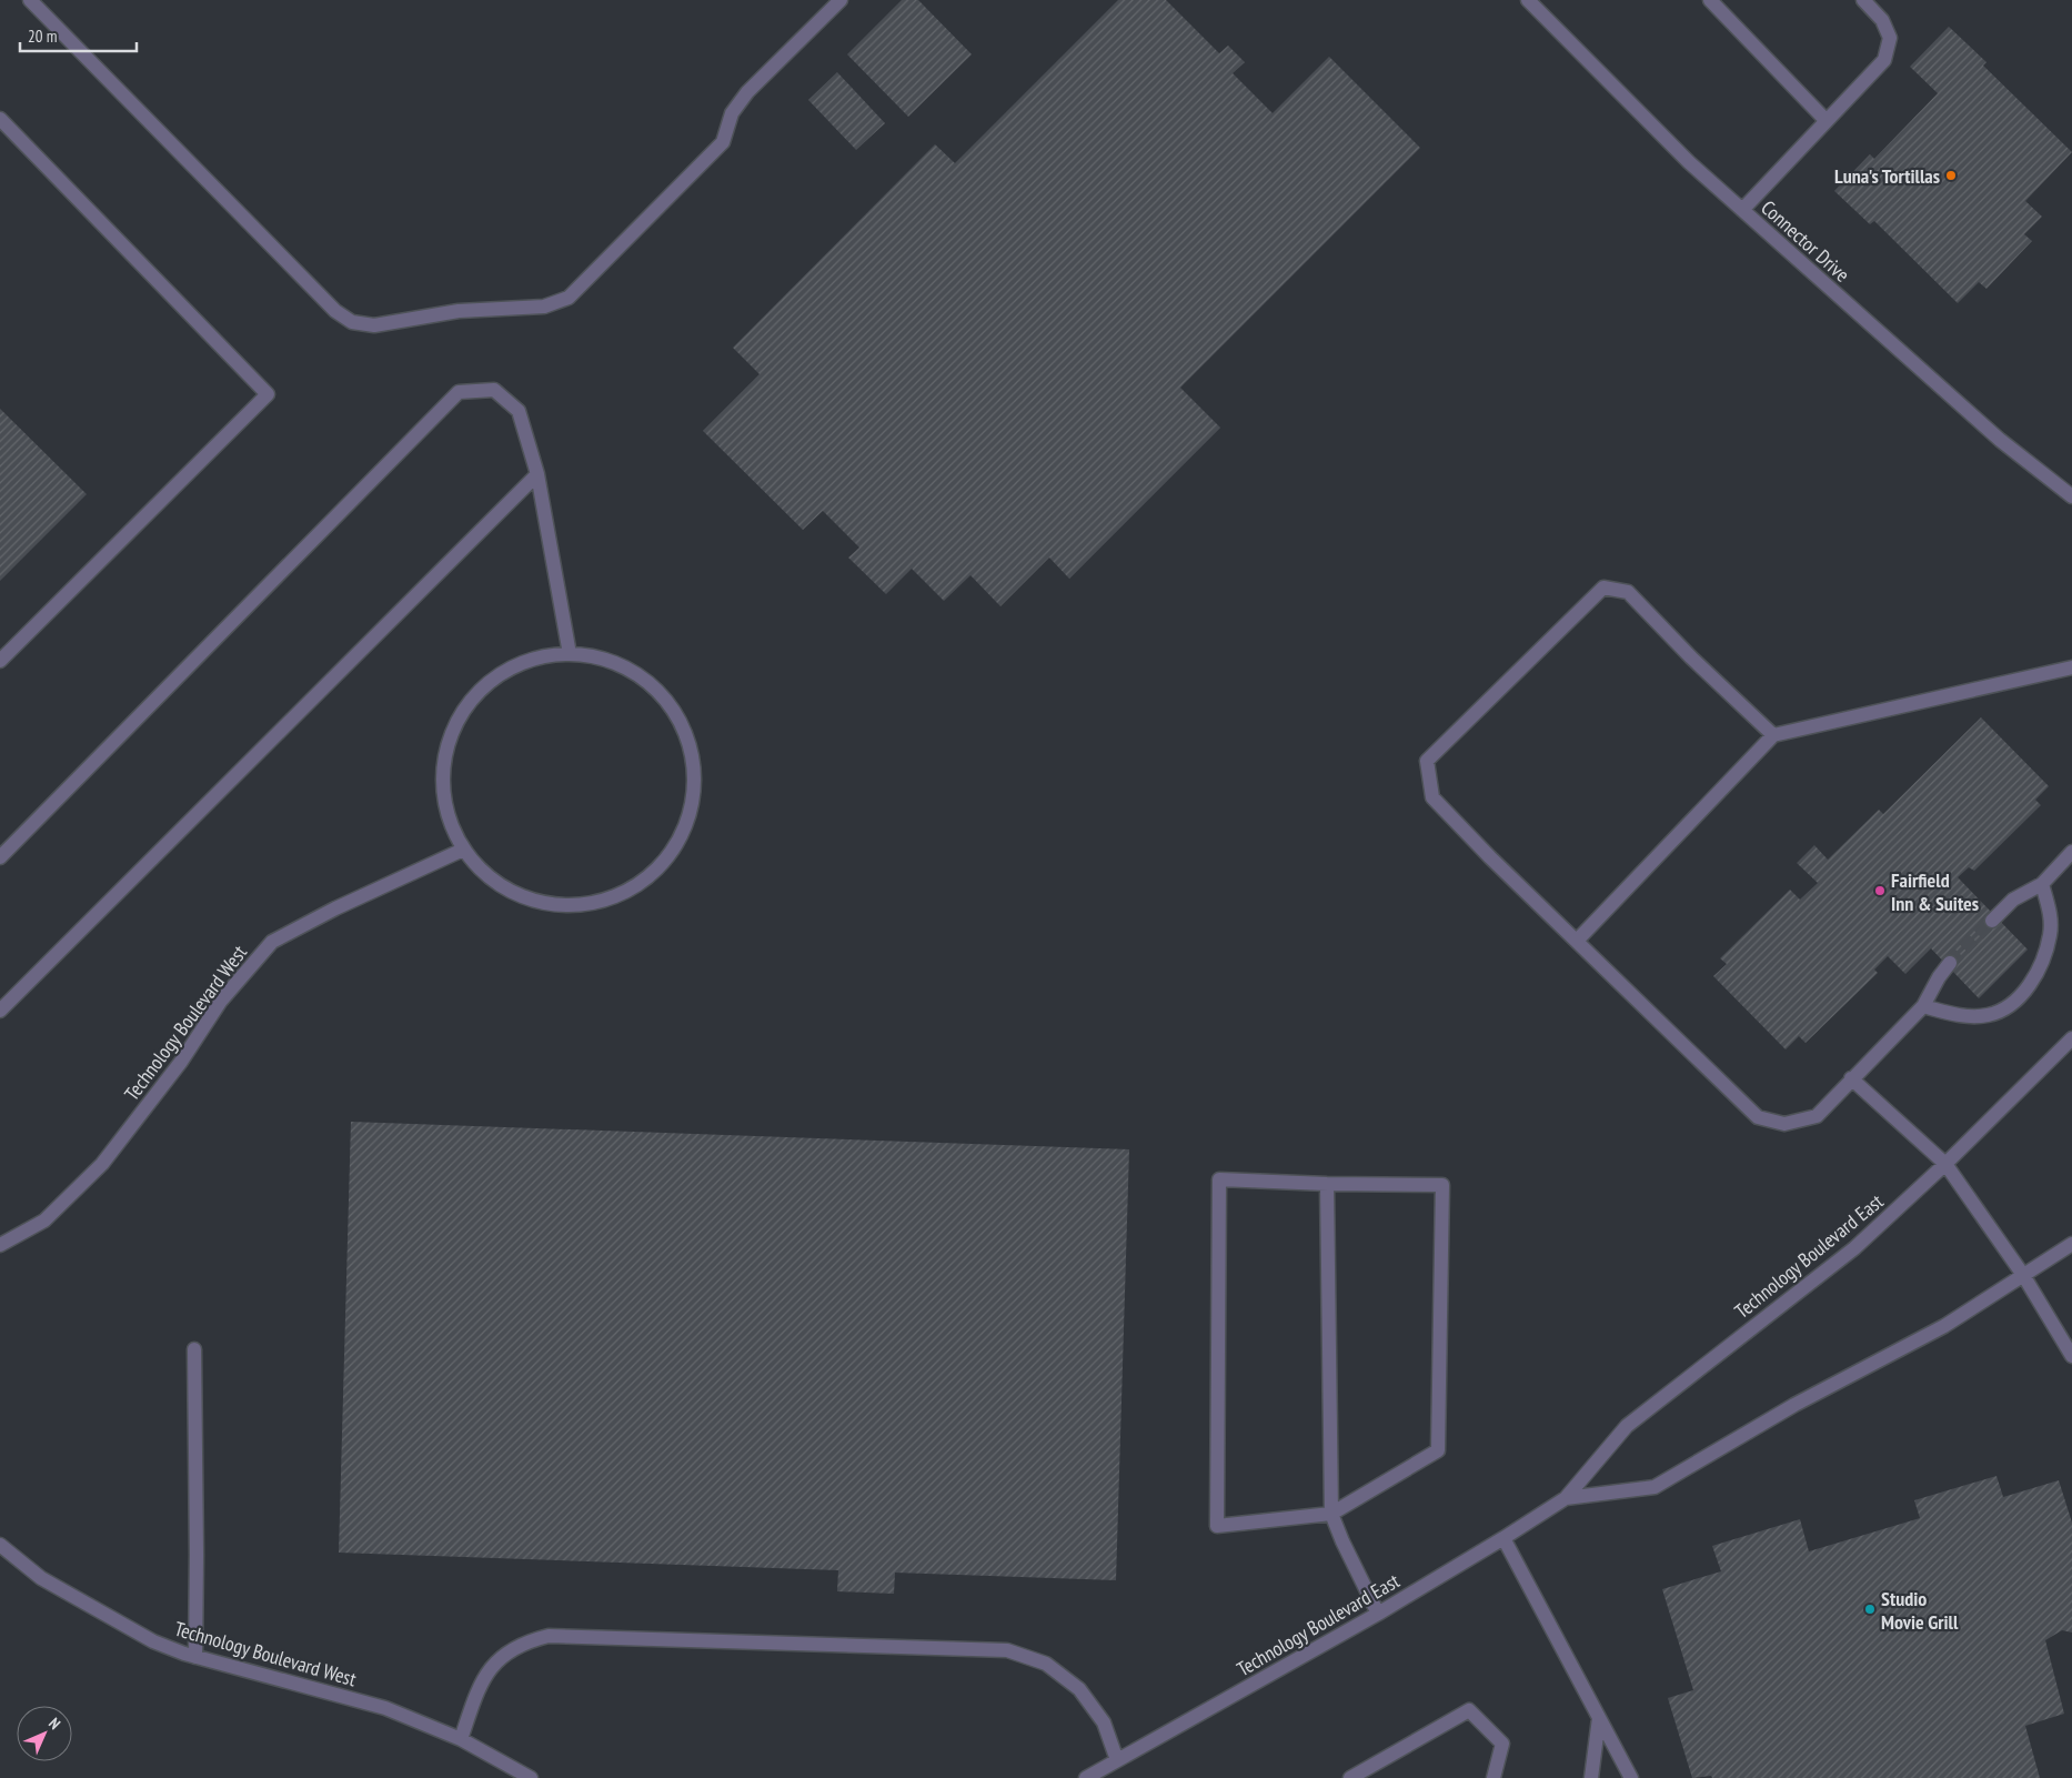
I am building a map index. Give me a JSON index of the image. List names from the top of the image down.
{
  "streets": {
    "street": ["Connector Drive", "Technology Boulevard West", "Technology Boulevard East"]
  },
  "places": ["Luna's Tortillas", "Fairfield Inn & Suites", "Studio Movie Grill"],
  "scale_bar": "20 m",
  "north": "top right"
}
